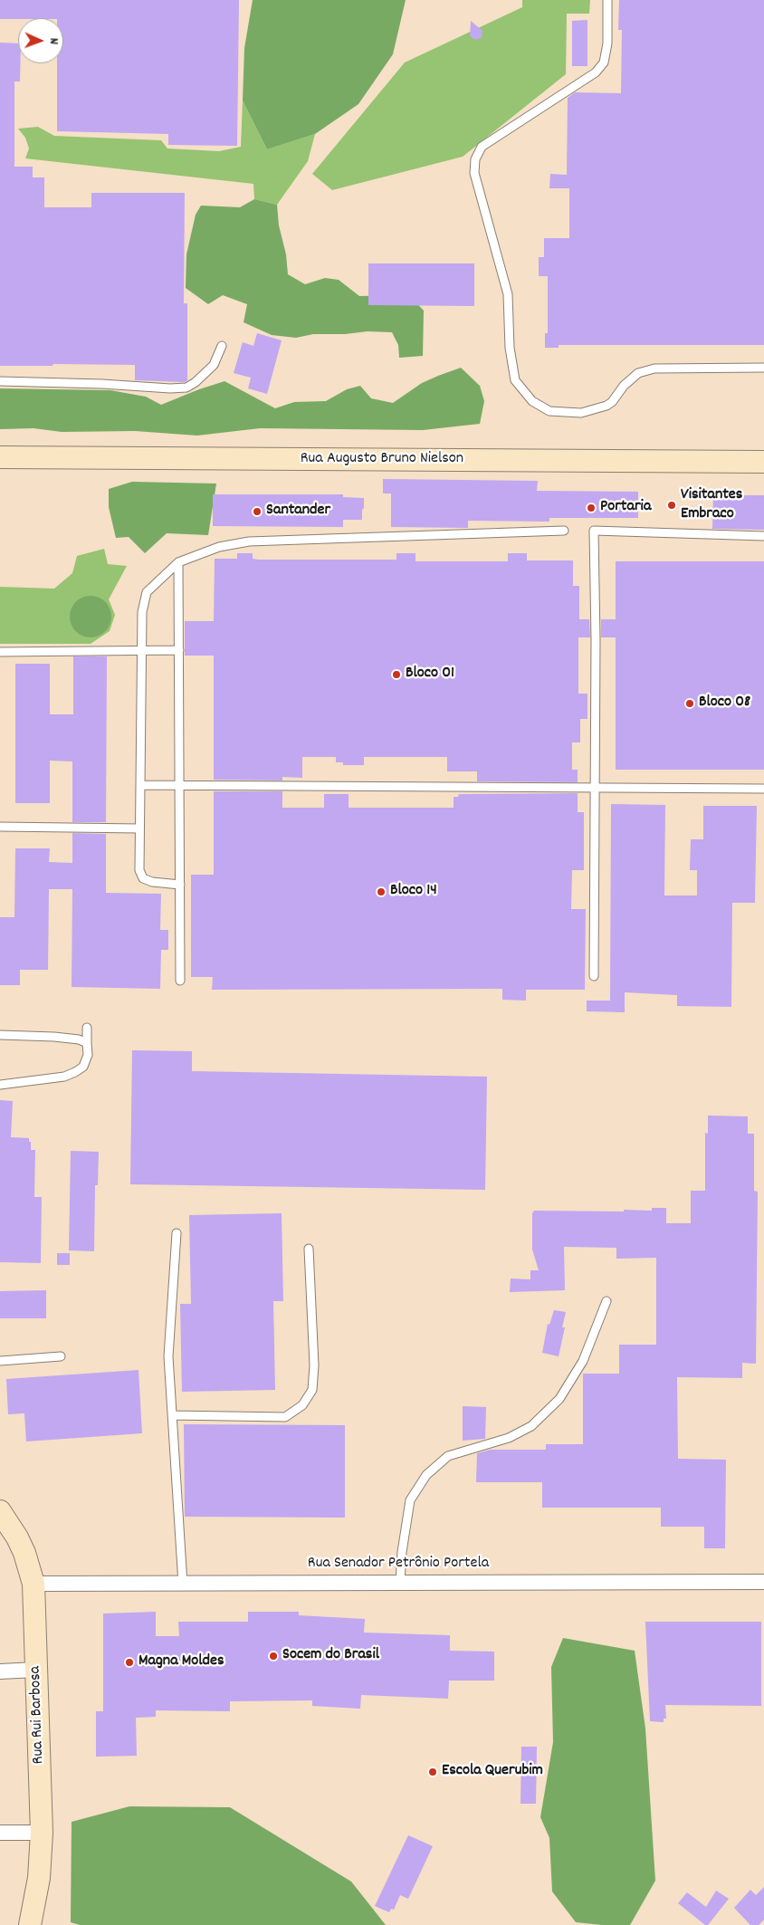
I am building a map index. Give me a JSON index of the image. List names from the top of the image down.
{
  "streets": {
    "main road": ["Rua Augusto Bruno Nielson", "Rua Rui Barbosa"],
    "street": ["Rua Senador Petrônio Portela"]
  },
  "crossings": [
    ["Rua Senador Petrônio Portela", "Rua Rui Barbosa"]
  ],
  "places": [
    "Visitantes Embraco",
    "Portaria",
    "Santander",
    "Bloco 01",
    "Bloco 08",
    "Bloco 14",
    "Socem do Brasil",
    "Magna Moldes",
    "Escola Querubim"
  ],
  "north": "right"
}
